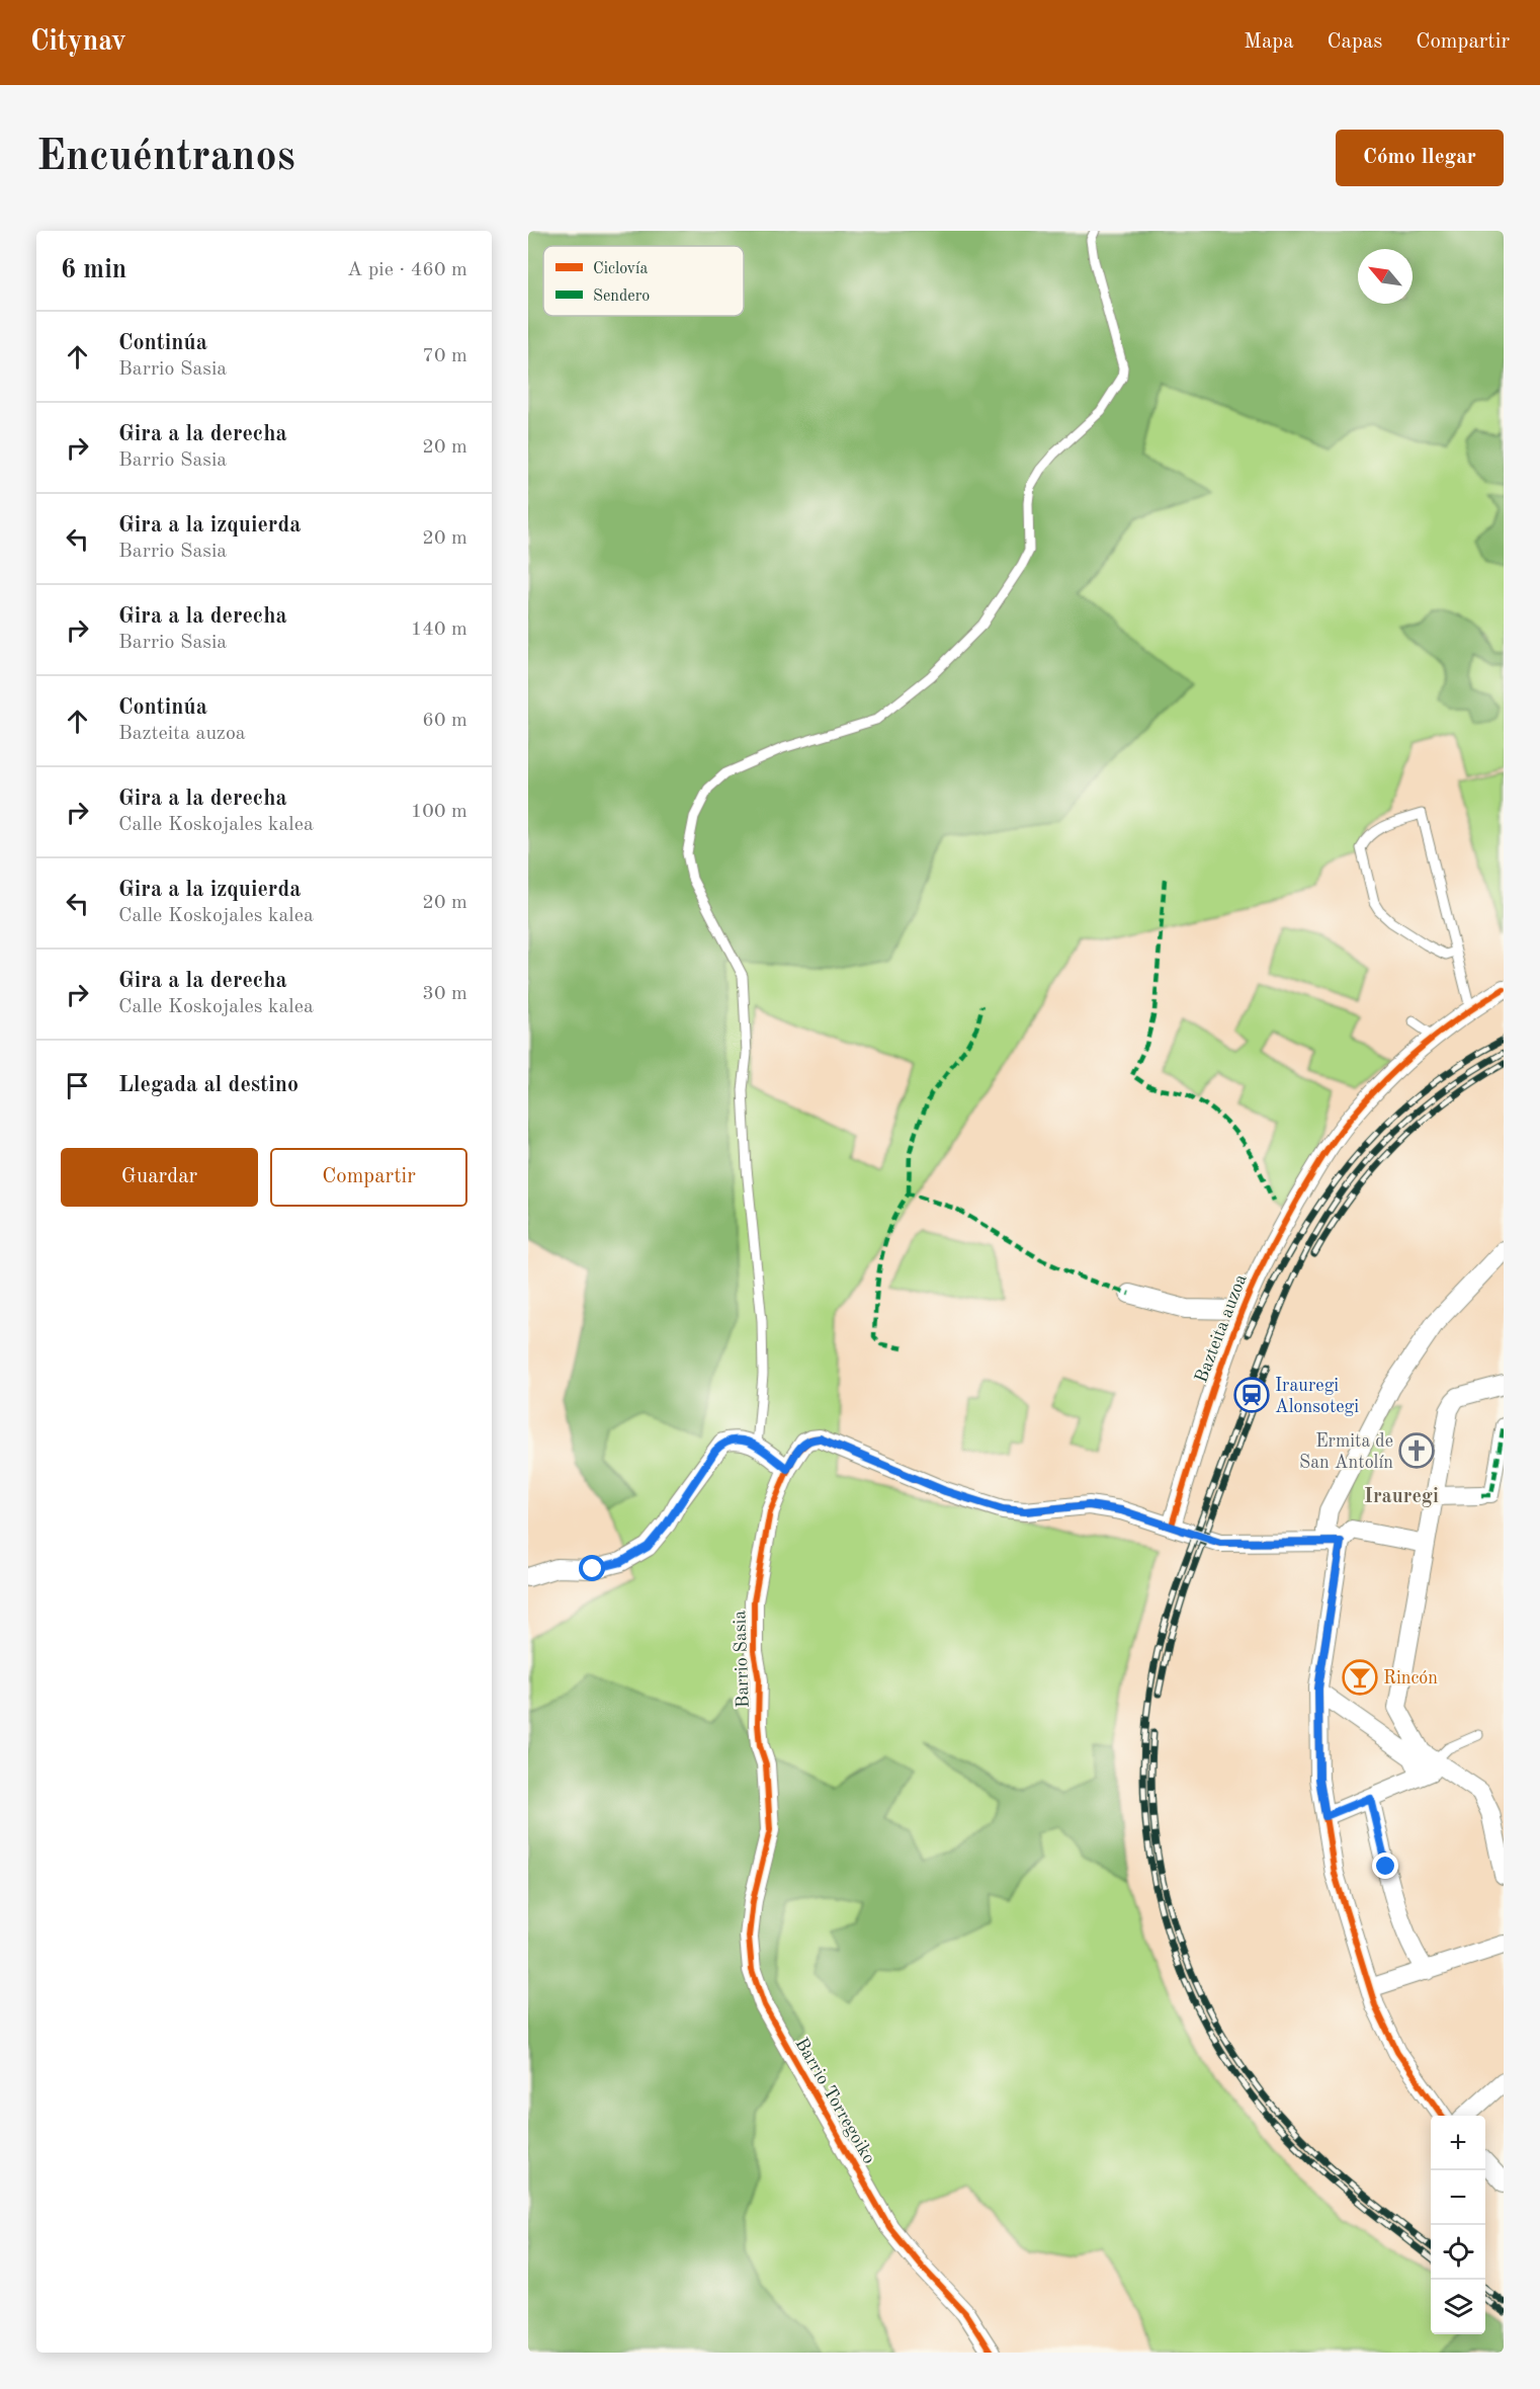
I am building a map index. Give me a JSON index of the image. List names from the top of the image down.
{
  "streets": {
    "street": ["Bazteita auzoa", "Barrio Sasia", "Barrio Torregoiko"]
  },
  "crossings": [
    ["Bazteita auzoa", "Barrio Sasia"],
    ["Barrio Sasia", "Barrio Torregoiko"]
  ],
  "districts": ["Irauregi"],
  "places": {
    "station": ["Irauregi Alonsotegi"],
    "church": ["Ermita de San Antolín"],
    "bar": ["Rincón"]
  },
  "legend": ["Ciclovía", "Sendero"],
  "north": "top left",
  "page": {
    "header": "Citynav",
    "nav": ["Mapa", "Capas", "Compartir"],
    "buttons": [
      "Cómo llegar",
      ["Guardar", "Compartir"]
    ],
    "title": "Encuéntranos",
    "heading": ["6 min", "A pie · 460 m"],
    "list": [
      ["Continúa", "Barrio Sasia", "70 m"],
      ["Gira a la derecha", "Barrio Sasia", "20 m"],
      ["Gira a la izquierda", "Barrio Sasia", "20 m"],
      ["Gira a la derecha", "Barrio Sasia", "140 m"],
      ["Continúa", "Bazteita auzoa", "60 m"],
      ["Gira a la derecha", "Calle Koskojales kalea", "100 m"],
      ["Gira a la izquierda", "Calle Koskojales kalea", "20 m"],
      ["Gira a la derecha", "Calle Koskojales kalea", "30 m"],
      "Llegada al destino"
    ],
    "map_buttons": ["+", "−"]
  }
}
